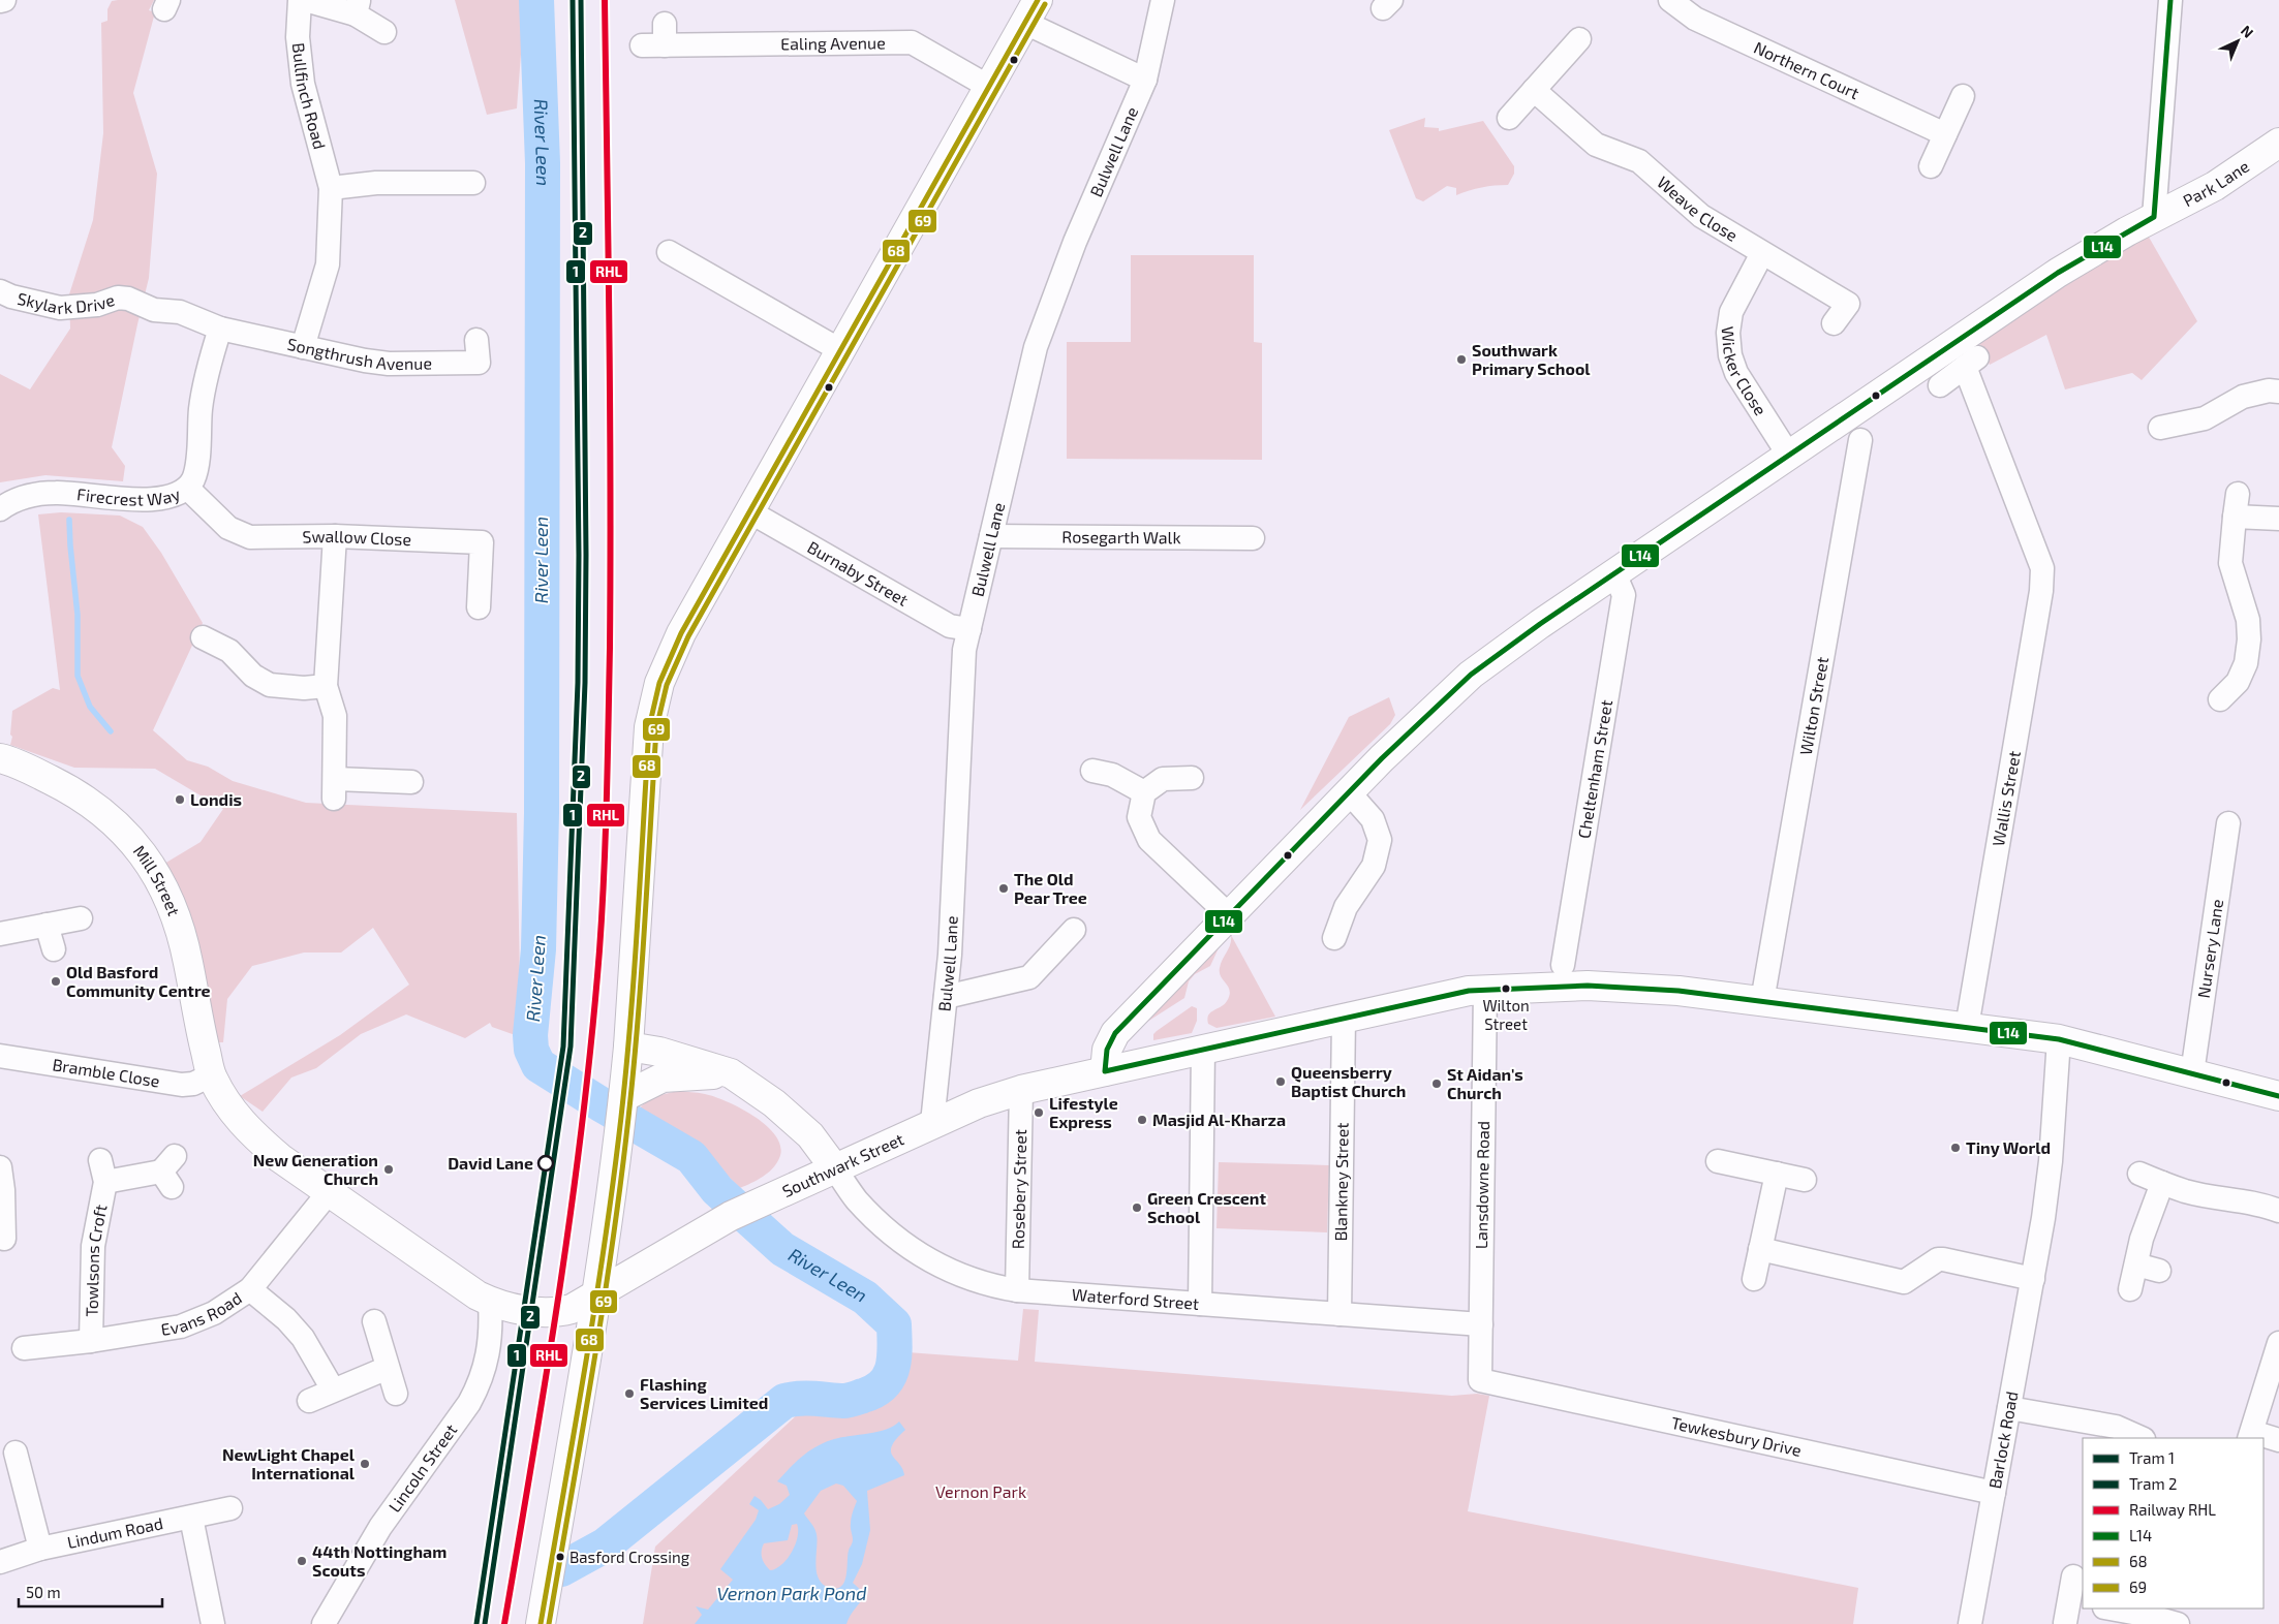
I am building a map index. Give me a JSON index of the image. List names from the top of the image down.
{
  "streets": {
    "main road": ["Park Lane", "Mill Street", "Southwark Street"],
    "street": [
      "Ealing Avenue",
      "Northern Court",
      "Bullfinch Road",
      "Bulwell Lane",
      "Weave Close",
      "Skylark Drive",
      "Songthrush Avenue",
      "Wicker Close",
      "Firecrest Way",
      "Rosegarth Walk",
      "Swallow Close",
      "Burnaby Street",
      "Wilton Street",
      "Cheltenham Street",
      "Wallis Street",
      "Nursery Lane",
      "Bramble Close",
      "Blankney Street",
      "Lansdowne Road",
      "Rosebery Street",
      "Towlsons Croft",
      "Waterford Street",
      "Evans Road",
      "Tewkesbury Drive",
      "Barlock Road",
      "Lincoln Street",
      "Lindum Road"
    ]
  },
  "crossings": [
    ["Bullfinch Road", "Songthrush Avenue"],
    ["Bulwell Lane", "Rosegarth Walk"],
    ["Bulwell Lane", "Burnaby Street"],
    ["Bulwell Lane", "Southwark Street"],
    ["Park Lane", "Wicker Close"],
    ["Park Lane", "Cheltenham Street"],
    ["Park Lane", "Southwark Street"],
    ["Weave Close", "Wicker Close"],
    ["Skylark Drive", "Songthrush Avenue"],
    ["Skylark Drive", "Firecrest Way"],
    ["Songthrush Avenue", "Firecrest Way"],
    ["Firecrest Way", "Swallow Close"],
    ["Wilton Street", "Southwark Street"],
    ["Wallis Street", "Southwark Street"],
    ["Mill Street", "Bramble Close"],
    ["Nursery Lane", "Southwark Street"],
    ["Southwark Street", "Blankney Street"],
    ["Southwark Street", "Lansdowne Road"],
    ["Southwark Street", "Rosebery Street"],
    ["Southwark Street", "Waterford Street"],
    ["Southwark Street", "Barlock Road"],
    ["Blankney Street", "Waterford Street"],
    ["Lansdowne Road", "Waterford Street"],
    ["Lansdowne Road", "Tewkesbury Drive"],
    ["Rosebery Street", "Waterford Street"],
    ["Towlsons Croft", "Evans Road"],
    ["Tewkesbury Drive", "Barlock Road"]
  ],
  "water": ["River Leen", "Vernon Park Pond"],
  "parks": ["Vernon Park"],
  "places": [
    "Southwark Primary School",
    "Londis",
    "The Old Pear Tree",
    "Old Basford Community Centre",
    "Wilton Street",
    "Queensberry Baptist Church",
    "St Aidan's Church",
    "Lifestyle Express",
    "Masjid Al-Kharza",
    "Tiny World",
    "David Lane",
    "New Generation Church",
    "Green Crescent School",
    "Flashing Services Limited",
    "NewLight Chapel International",
    "Basford Crossing",
    "44th Nottingham Scouts"
  ],
  "lines": [
    "tram line 1",
    "tram line 2",
    "rail line RHL",
    "transit line L14",
    "transit line 68",
    "transit line 69"
  ],
  "legend": [
    "Tram 1",
    "Tram 2",
    "Railway RHL",
    "L14",
    "68",
    "69"
  ],
  "scale_bar": "50 m",
  "north": "top right"
}
